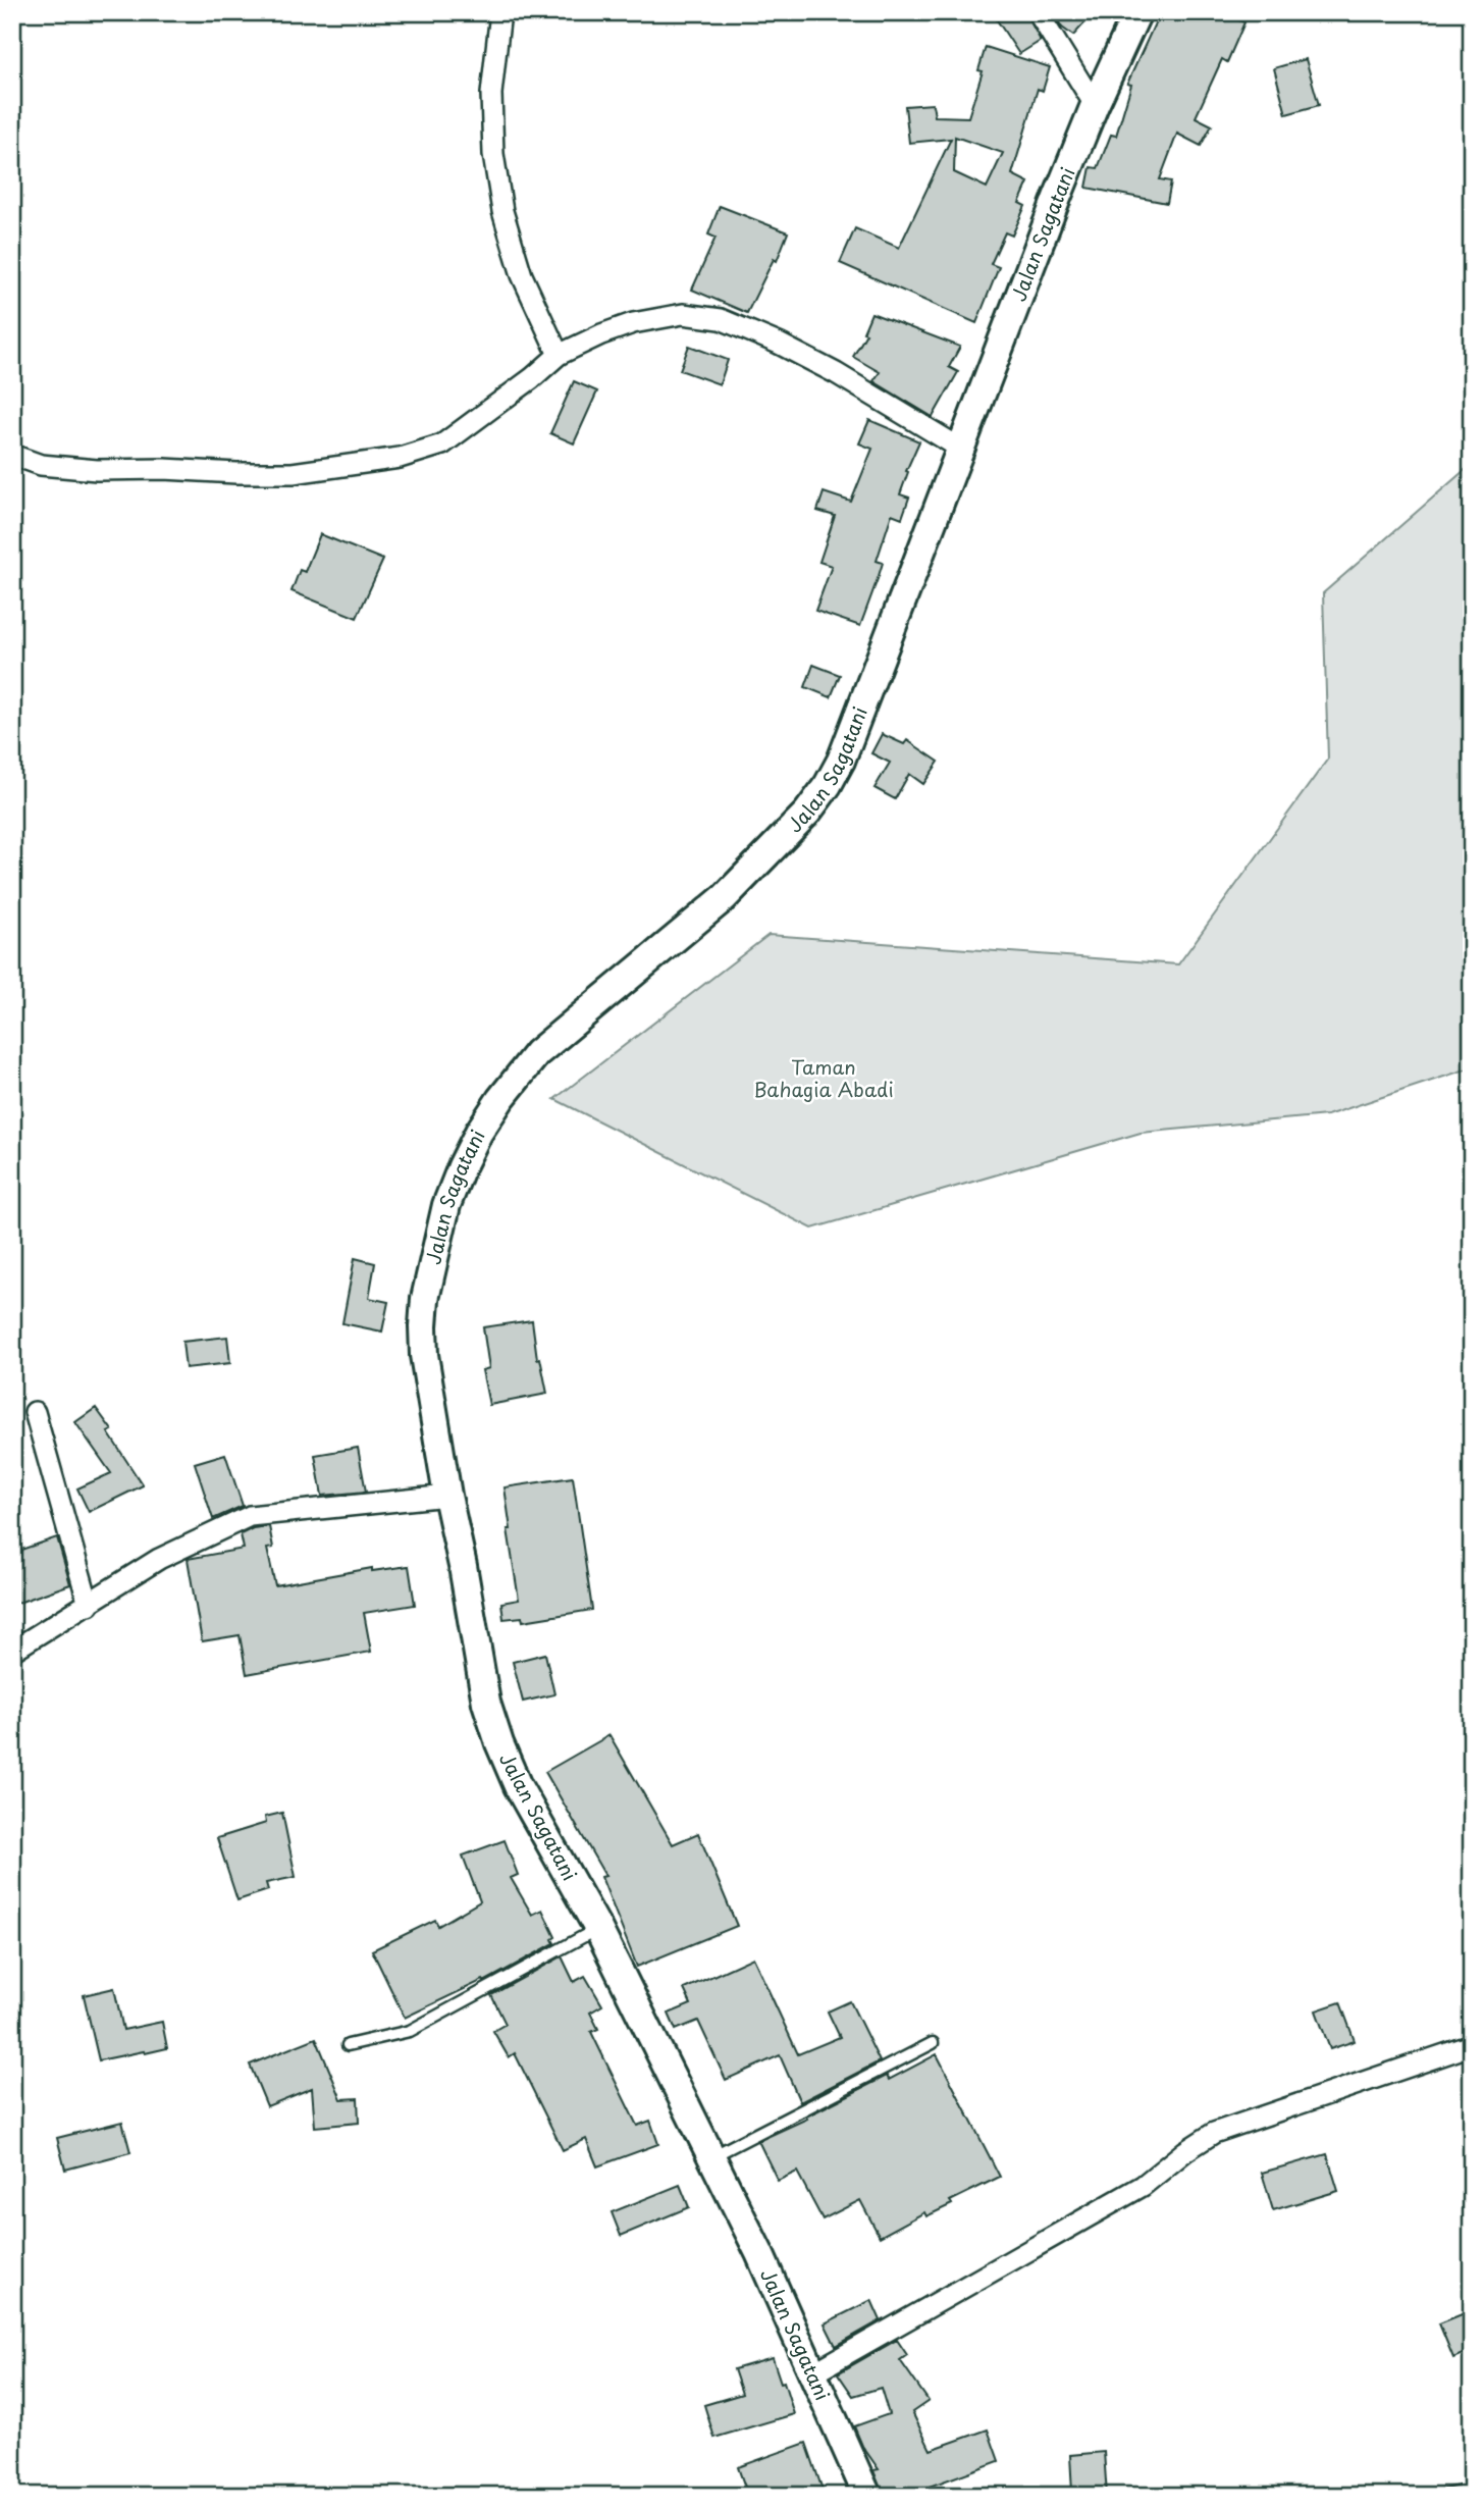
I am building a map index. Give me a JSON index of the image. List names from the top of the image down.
{
  "streets": {
    "street": ["Jalan Sagatani"]
  },
  "parks": ["Taman Bahagia Abadi"]
}
